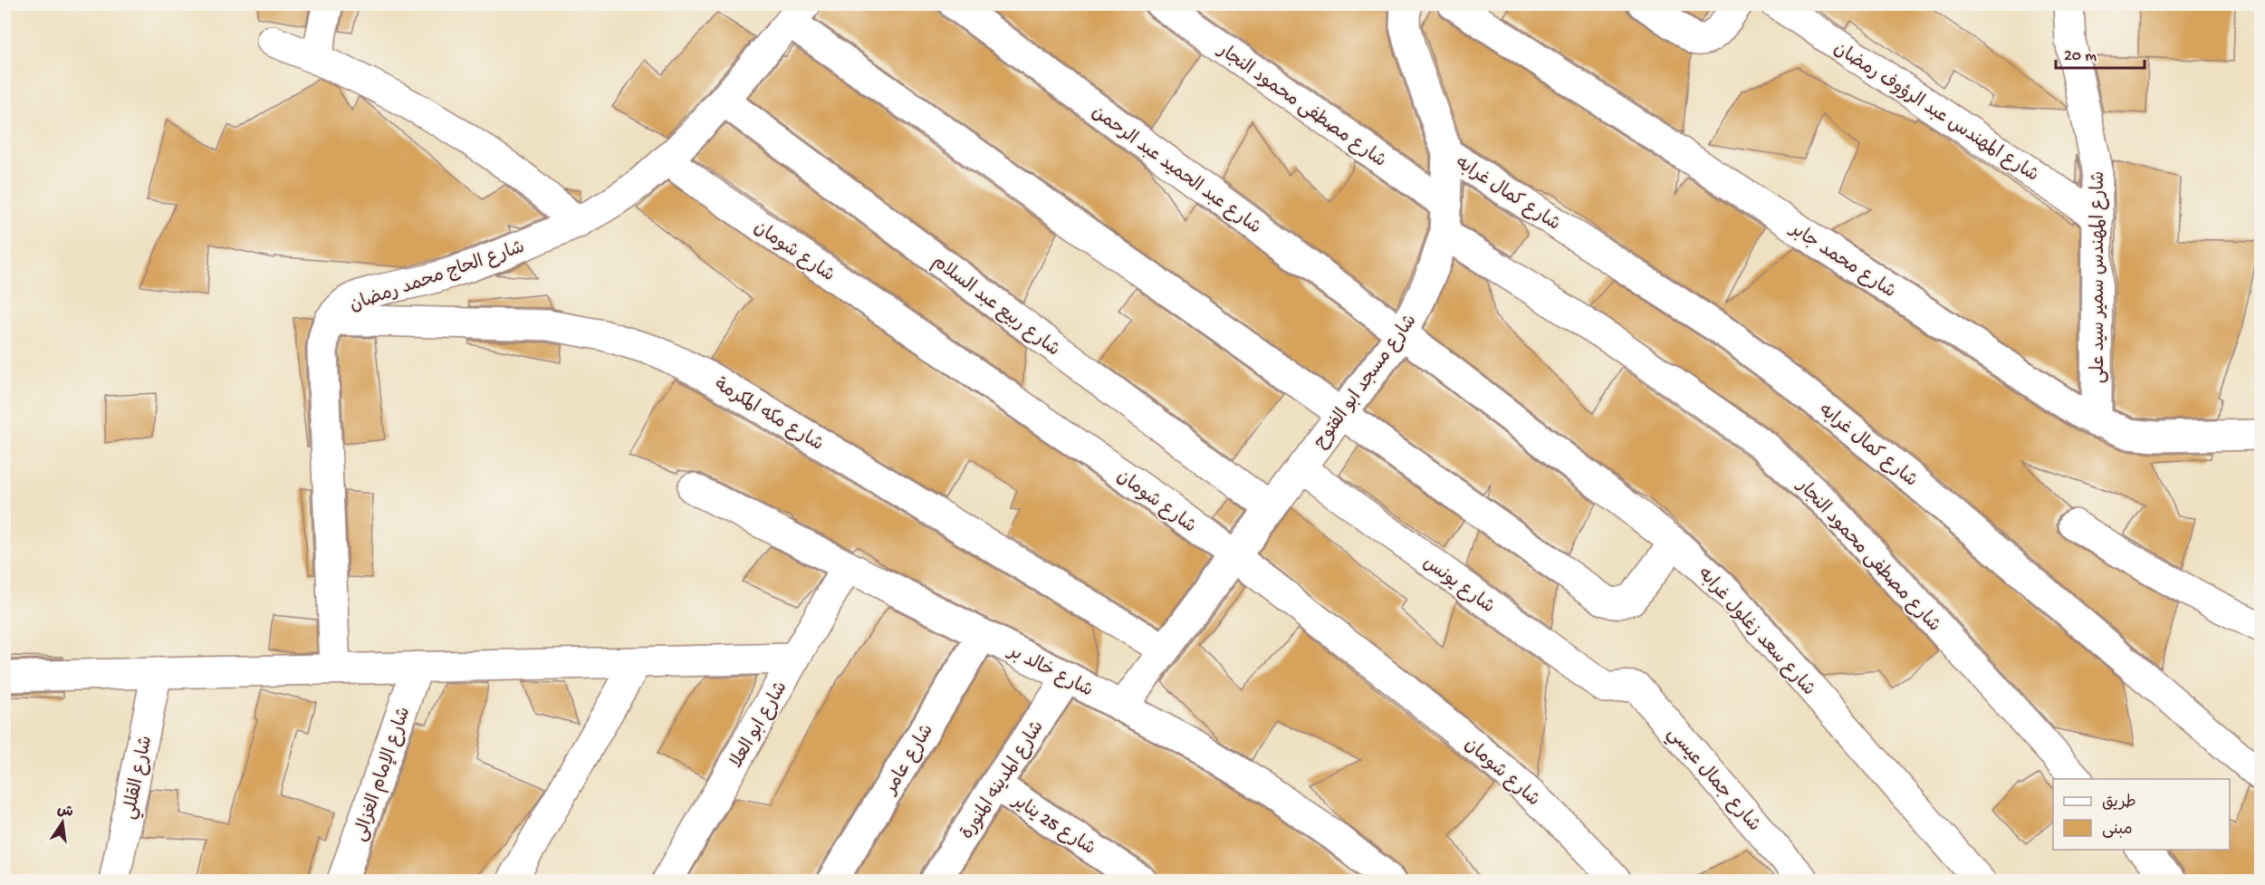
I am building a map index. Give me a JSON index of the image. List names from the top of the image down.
{
  "streets": {
    "street": [
      "شارع مصطفى محمود النجار",
      "شارع المهندس عبد الرؤوف رمضان",
      "شارع عبد الحميد عبد الرحمن",
      "شارع كمال غرابه",
      "شارع شومان",
      "شارع محمد جابر",
      "شارع الحاج محمد رمضان",
      "شارع المهندس سمير سيد على",
      "شارع ربيع عبد السلام",
      "شارع مسجد ابو الفتوح",
      "شارع مكه المكرمة",
      "شارع يونس",
      "شارع سعد زغلول غرابه",
      "شارع خالد بر",
      "شارع ابو العلا",
      "شارع عامر",
      "شارع الإمام الغزالى",
      "شارع القللي",
      "شارع جمال عيسي",
      "شارع المدينه المنورة",
      "شارع 25 يناير"
    ]
  },
  "crossings": [
    ["شارع مصطفى محمود النجار", "شارع مسجد ابو الفتوح"],
    ["شارع المهندس عبد الرؤوف رمضان", "شارع المهندس سمير سيد على"],
    ["شارع عبد الحميد عبد الرحمن", "شارع مسجد ابو الفتوح"],
    ["شارع عبد الحميد عبد الرحمن", "شارع سعد زغلول غرابه"],
    ["شارع كمال غرابه", "شارع مسجد ابو الفتوح"],
    ["شارع شومان", "شارع الحاج محمد رمضان"],
    ["شارع شومان", "شارع مسجد ابو الفتوح"],
    ["شارع محمد جابر", "شارع المهندس سمير سيد على"],
    ["شارع الحاج محمد رمضان", "شارع ربيع عبد السلام"],
    ["شارع الحاج محمد رمضان", "شارع مكه المكرمة"],
    ["شارع ربيع عبد السلام", "شارع مسجد ابو الفتوح"],
    ["شارع مسجد ابو الفتوح", "شارع مكه المكرمة"],
    ["شارع مسجد ابو الفتوح", "شارع يونس"],
    ["شارع مسجد ابو الفتوح", "شارع سعد زغلول غرابه"],
    ["شارع مسجد ابو الفتوح", "شارع خالد بر"],
    ["شارع يونس", "شارع جمال عيسي"],
    ["شارع خالد بر", "شارع ابو العلا"],
    ["شارع خالد بر", "شارع عامر"],
    ["شارع خالد بر", "شارع المدينه المنورة"],
    ["شارع المدينه المنورة", "شارع 25 يناير"]
  ],
  "legend": ["طريق", "مبنى"],
  "scale_bar": "20 m",
  "north": "top"
}
